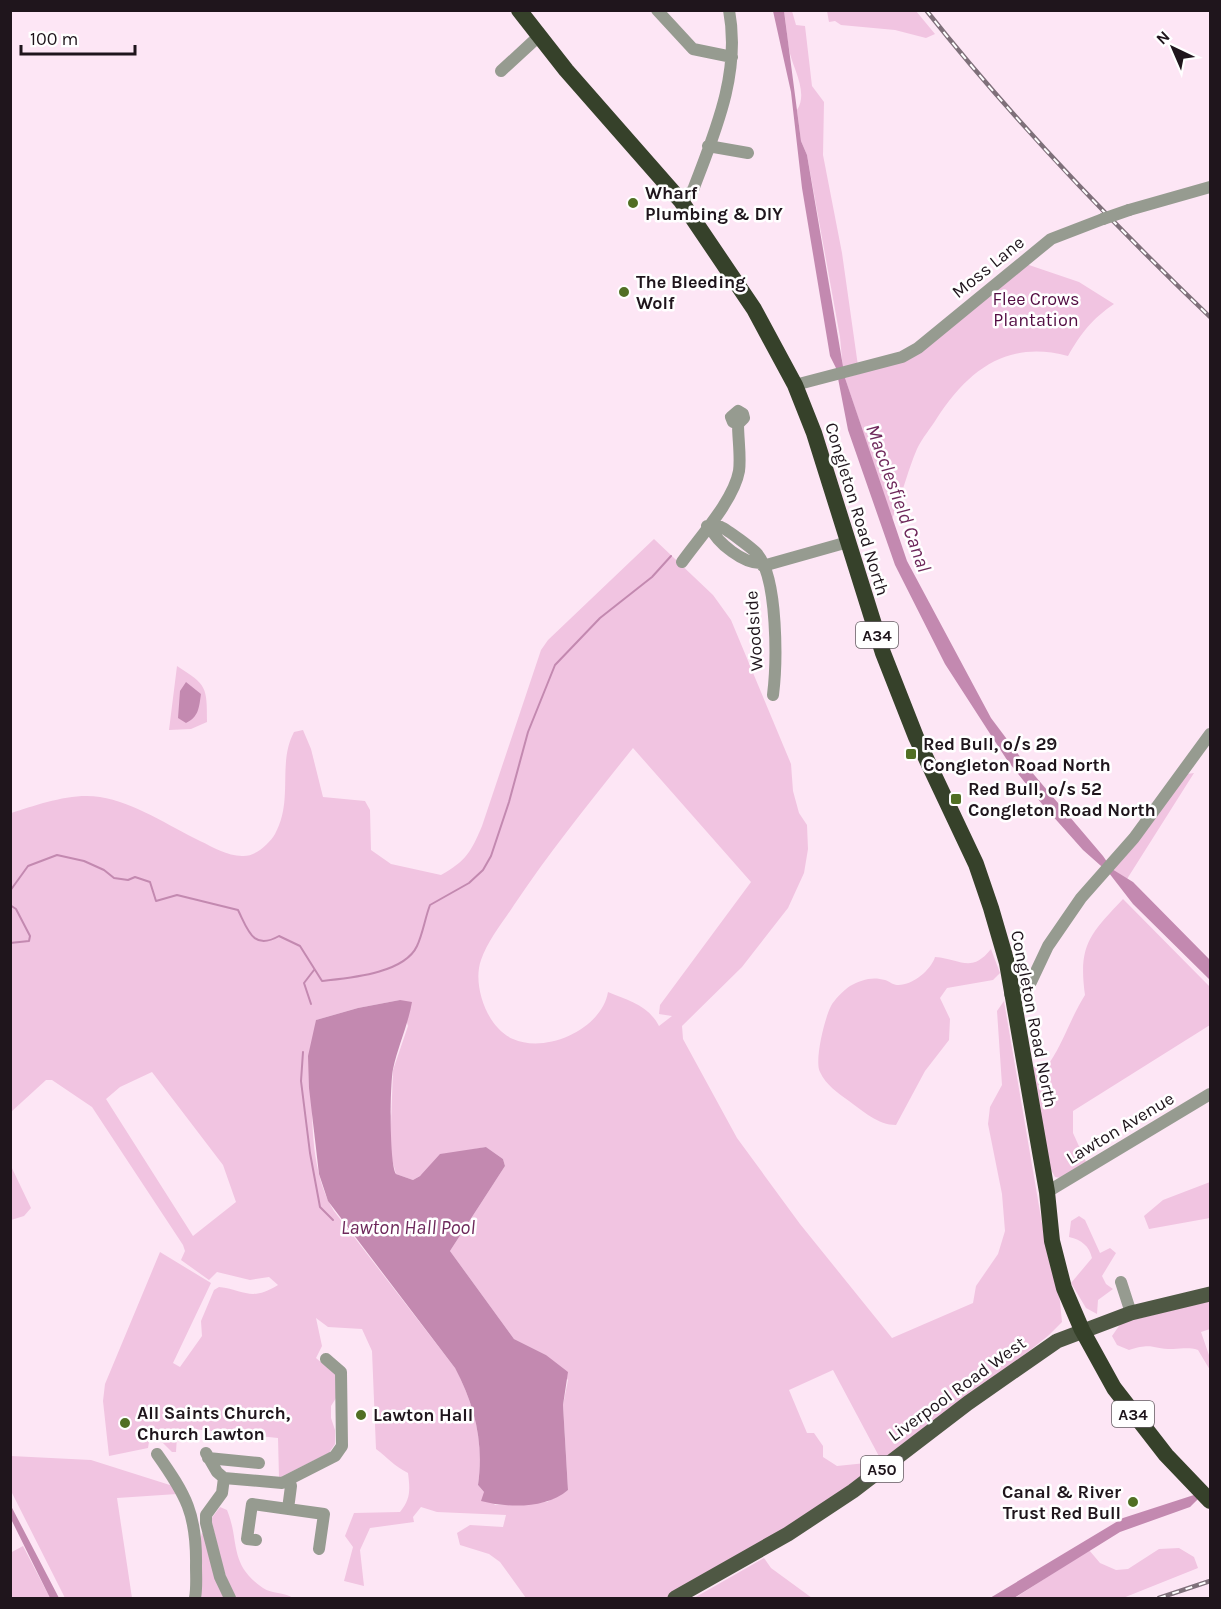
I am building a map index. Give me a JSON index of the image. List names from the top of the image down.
{
  "streets": {
    "highway": ["Congleton Road North", "A34"],
    "main road": ["Liverpool Road West", "A50"],
    "street": ["Moss Lane", "Woodside", "Lawton Avenue"]
  },
  "crossings": [
    ["Moss Lane", "Congleton Road North"],
    ["Congleton Road North", "A34"],
    ["Congleton Road North", "Lawton Avenue"],
    ["Congleton Road North", "Liverpool Road West"],
    ["Congleton Road North", "A50"],
    ["A34", "Liverpool Road West"],
    ["A34", "A50"],
    ["Liverpool Road West", "A50"]
  ],
  "water": ["Macclesfield Canal", "Lawton Hall Pool"],
  "parks": ["Flee Crows Plantation"],
  "places": {
    "other": [
      "Wharf Plumbing & DIY",
      "The Bleeding Wolf",
      "Lawton Hall",
      "All Saints Church, Church Lawton",
      "Canal & River Trust Red Bull"
    ],
    "transit": ["Red Bull, o/s 29 Congleton Road North", "Red Bull, o/s 52 Congleton Road North"]
  },
  "scale_bar": "100 m",
  "north": "top left"
}
